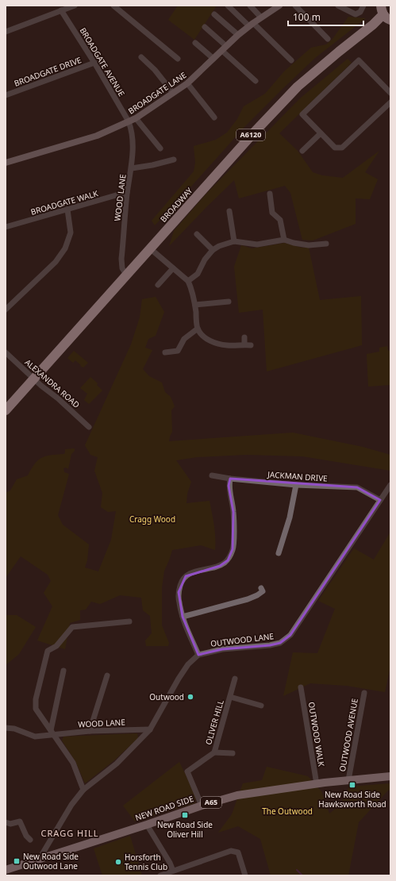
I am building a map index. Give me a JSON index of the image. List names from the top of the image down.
{
  "streets": {
    "highway": ["A6120", "BROADWAY"],
    "main road": ["A65", "NEW ROAD SIDE"],
    "street": [
      "BROADGATE AVENUE",
      "BROADGATE DRIVE",
      "BROADGATE LANE",
      "WOOD LANE",
      "BROADGATE WALK",
      "ALEXANDRA ROAD",
      "JACKMAN DRIVE",
      "OUTWOOD LANE",
      "OLIVER HILL",
      "OUTWOOD WALK",
      "OUTWOOD AVENUE"
    ]
  },
  "crossings": [
    ["BROADGATE AVENUE", "BROADGATE DRIVE"],
    ["BROADGATE AVENUE", "BROADGATE LANE"],
    ["BROADGATE AVENUE", "WOOD LANE"],
    ["BROADGATE LANE", "WOOD LANE"],
    ["WOOD LANE", "BROADGATE WALK"],
    ["WOOD LANE", "BROADWAY"],
    ["BROADWAY", "ALEXANDRA ROAD"],
    ["JACKMAN DRIVE", "OUTWOOD LANE"],
    ["OLIVER HILL", "NEW ROAD SIDE"],
    ["OUTWOOD WALK", "NEW ROAD SIDE"],
    ["OUTWOOD AVENUE", "NEW ROAD SIDE"]
  ],
  "districts": ["CRAGG HILL"],
  "parks": ["Cragg Wood", "The Outwood"],
  "places": {
    "other": ["Outwood", "Horsforth Tennis Club"],
    "transit": ["New Road Side Hawksworth Road", "New Road Side Oliver Hill", "New Road Side Outwood Lane"]
  },
  "scale_bar": "100 m"
}
